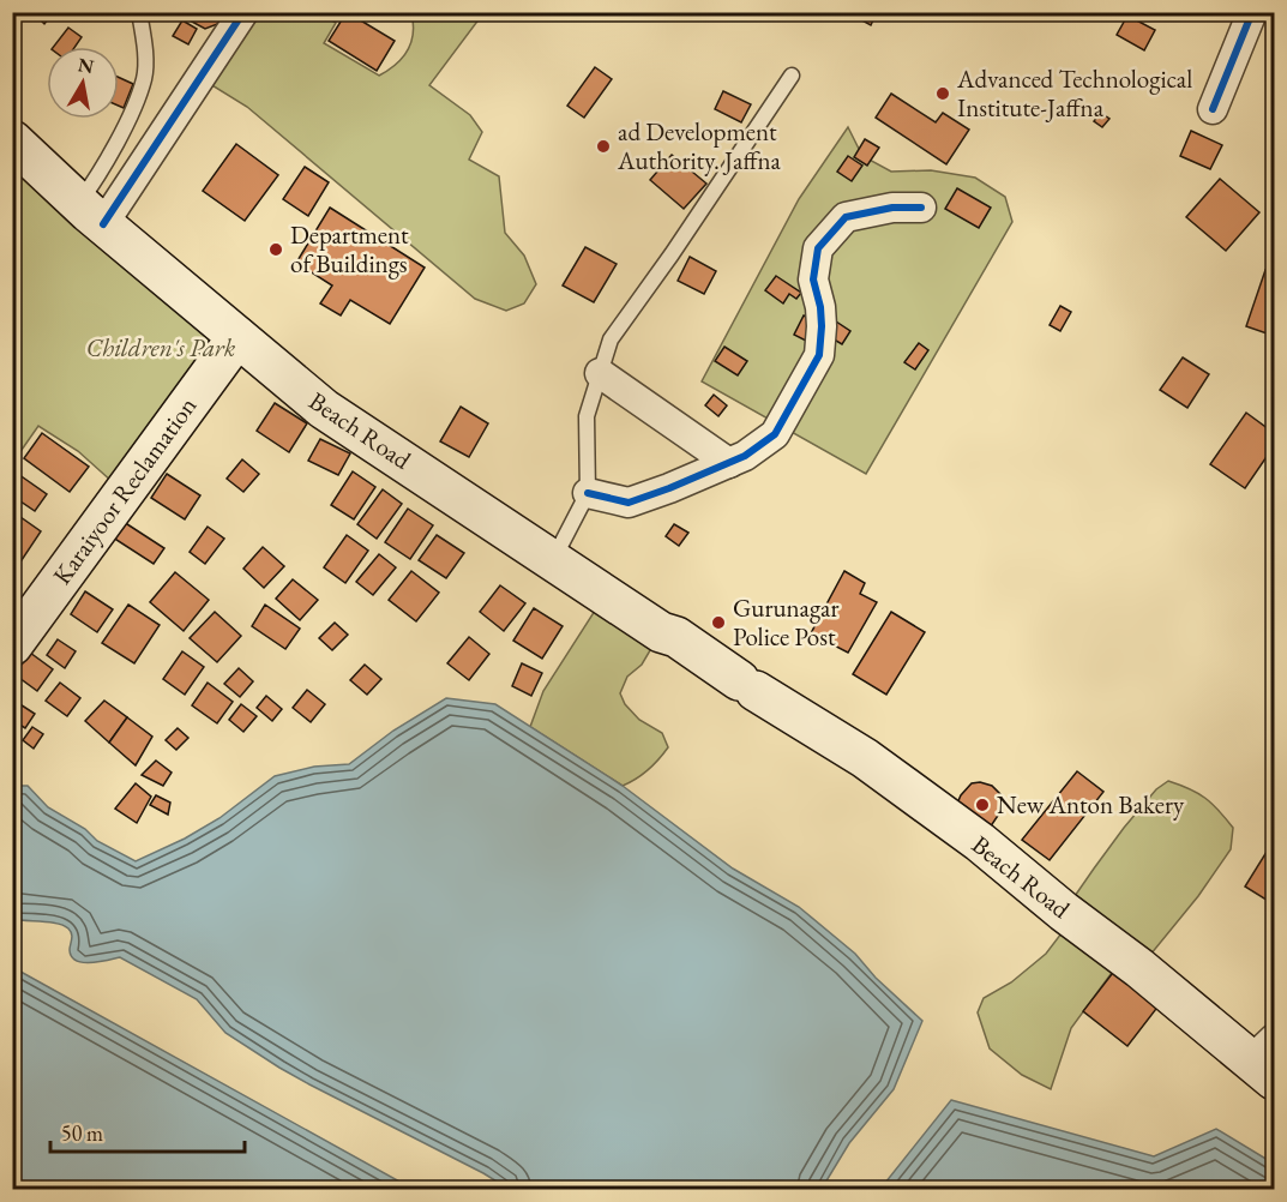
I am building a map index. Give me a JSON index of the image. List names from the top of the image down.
{
  "streets": {
    "main road": ["Beach Road", "Karaiyoor Reclamation"]
  },
  "crossings": [
    ["Beach Road", "Karaiyoor Reclamation"]
  ],
  "parks": ["Children's Park"],
  "places": [
    "Advanced Technological Institute-Jaffna",
    "ad Development Authority. Jaffna",
    "Department of Buildings",
    "Gurunagar Police Post",
    "New Anton Bakery"
  ],
  "scale_bar": "50 m",
  "north": "top"
}
